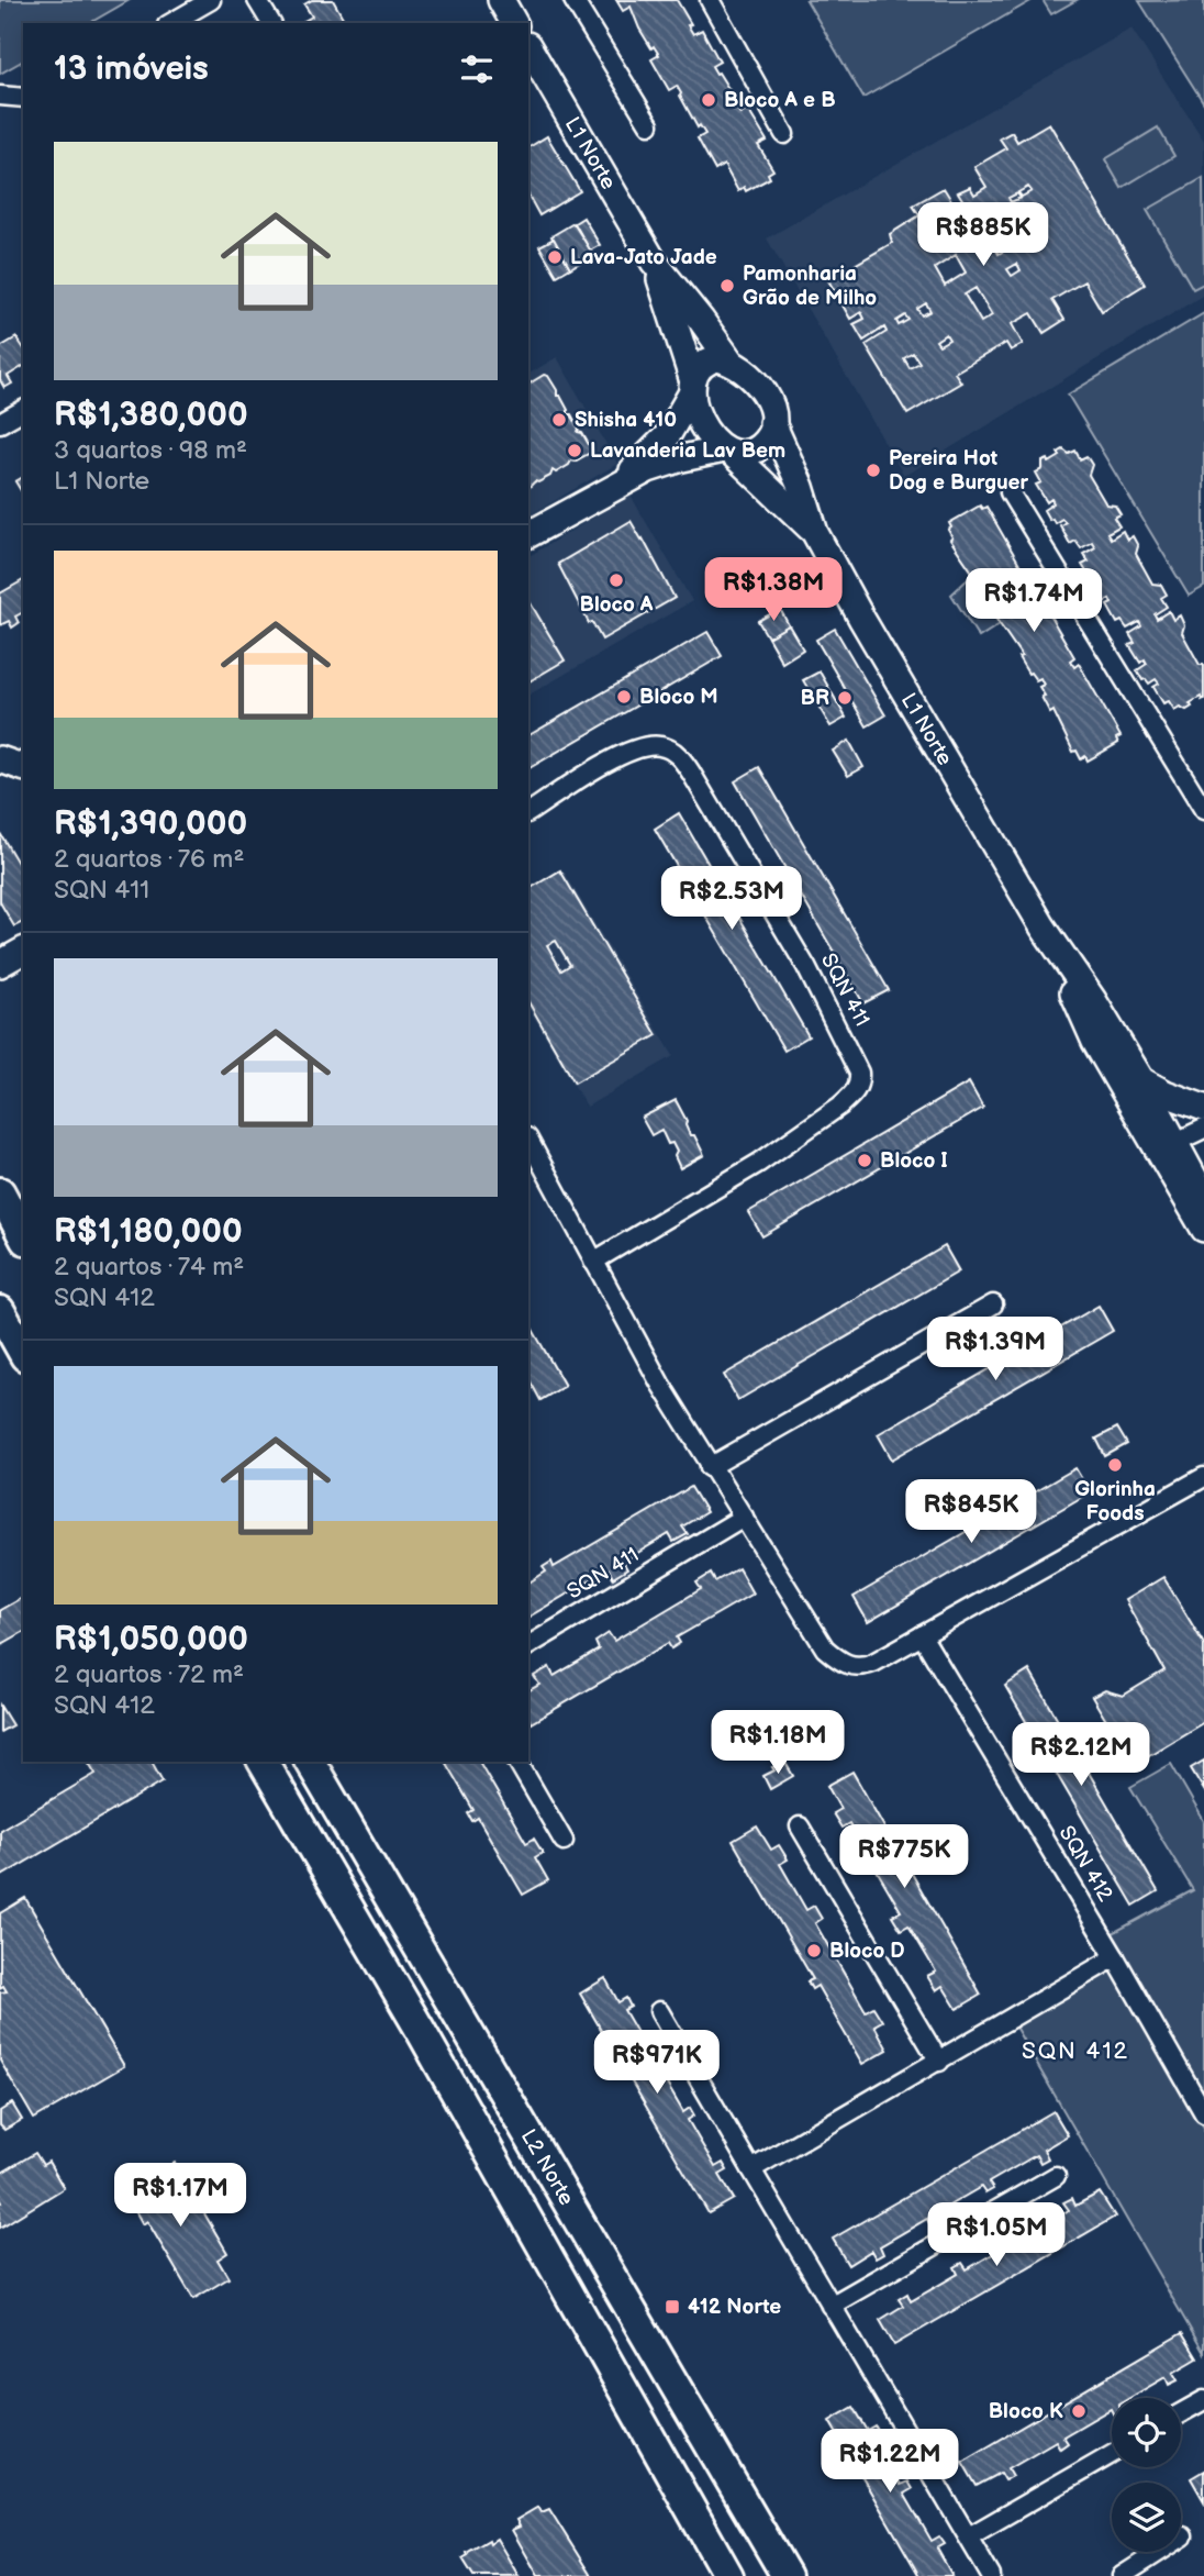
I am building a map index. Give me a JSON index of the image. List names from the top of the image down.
{
  "streets": {
    "main road": ["L2 Norte"],
    "street": ["L1 Norte", "SQN 411", "SQN 412"]
  },
  "districts": ["SQN 412"],
  "places": {
    "other": [
      "Bloco A e B",
      "Lava-Jato Jade",
      "Pamonharia Grão de Milho",
      "Shisha 410",
      "Lavanderia Lav Bem",
      "Pereira Hot Dog e Burguer",
      "Bloco A",
      "Bloco M",
      "BR",
      "Bloco I",
      "Glorinha Foods",
      "Bloco D",
      "Bloco K"
    ],
    "transit": ["412 Norte"]
  },
  "page": {
    "heading": "13 imóveis",
    "list": [
      {
        "name": "R$1,380,000",
        "note": "3 quartos · 98 m² · L1 Norte"
      },
      {
        "name": "R$1,390,000",
        "note": "2 quartos · 76 m² · SQN 411"
      },
      {
        "name": "R$1,180,000",
        "note": "2 quartos · 74 m² · SQN 412"
      },
      {
        "name": "R$1,050,000",
        "note": "2 quartos · 72 m² · SQN 412"
      }
    ],
    "price": [
      "R$885K",
      "R$1.38M",
      "R$1.74M",
      "R$2.53M",
      "R$1.39M",
      "R$845K",
      "R$1.18M",
      "R$2.12M",
      "R$775K",
      "R$971K",
      "R$1.17M",
      "R$1.05M",
      "R$1.22M"
    ]
  }
}
